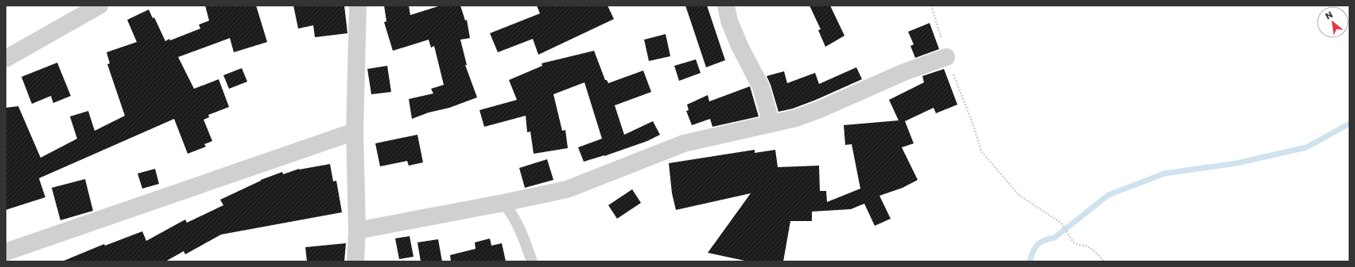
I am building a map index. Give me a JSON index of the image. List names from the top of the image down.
{
  "north": "top left"
}
